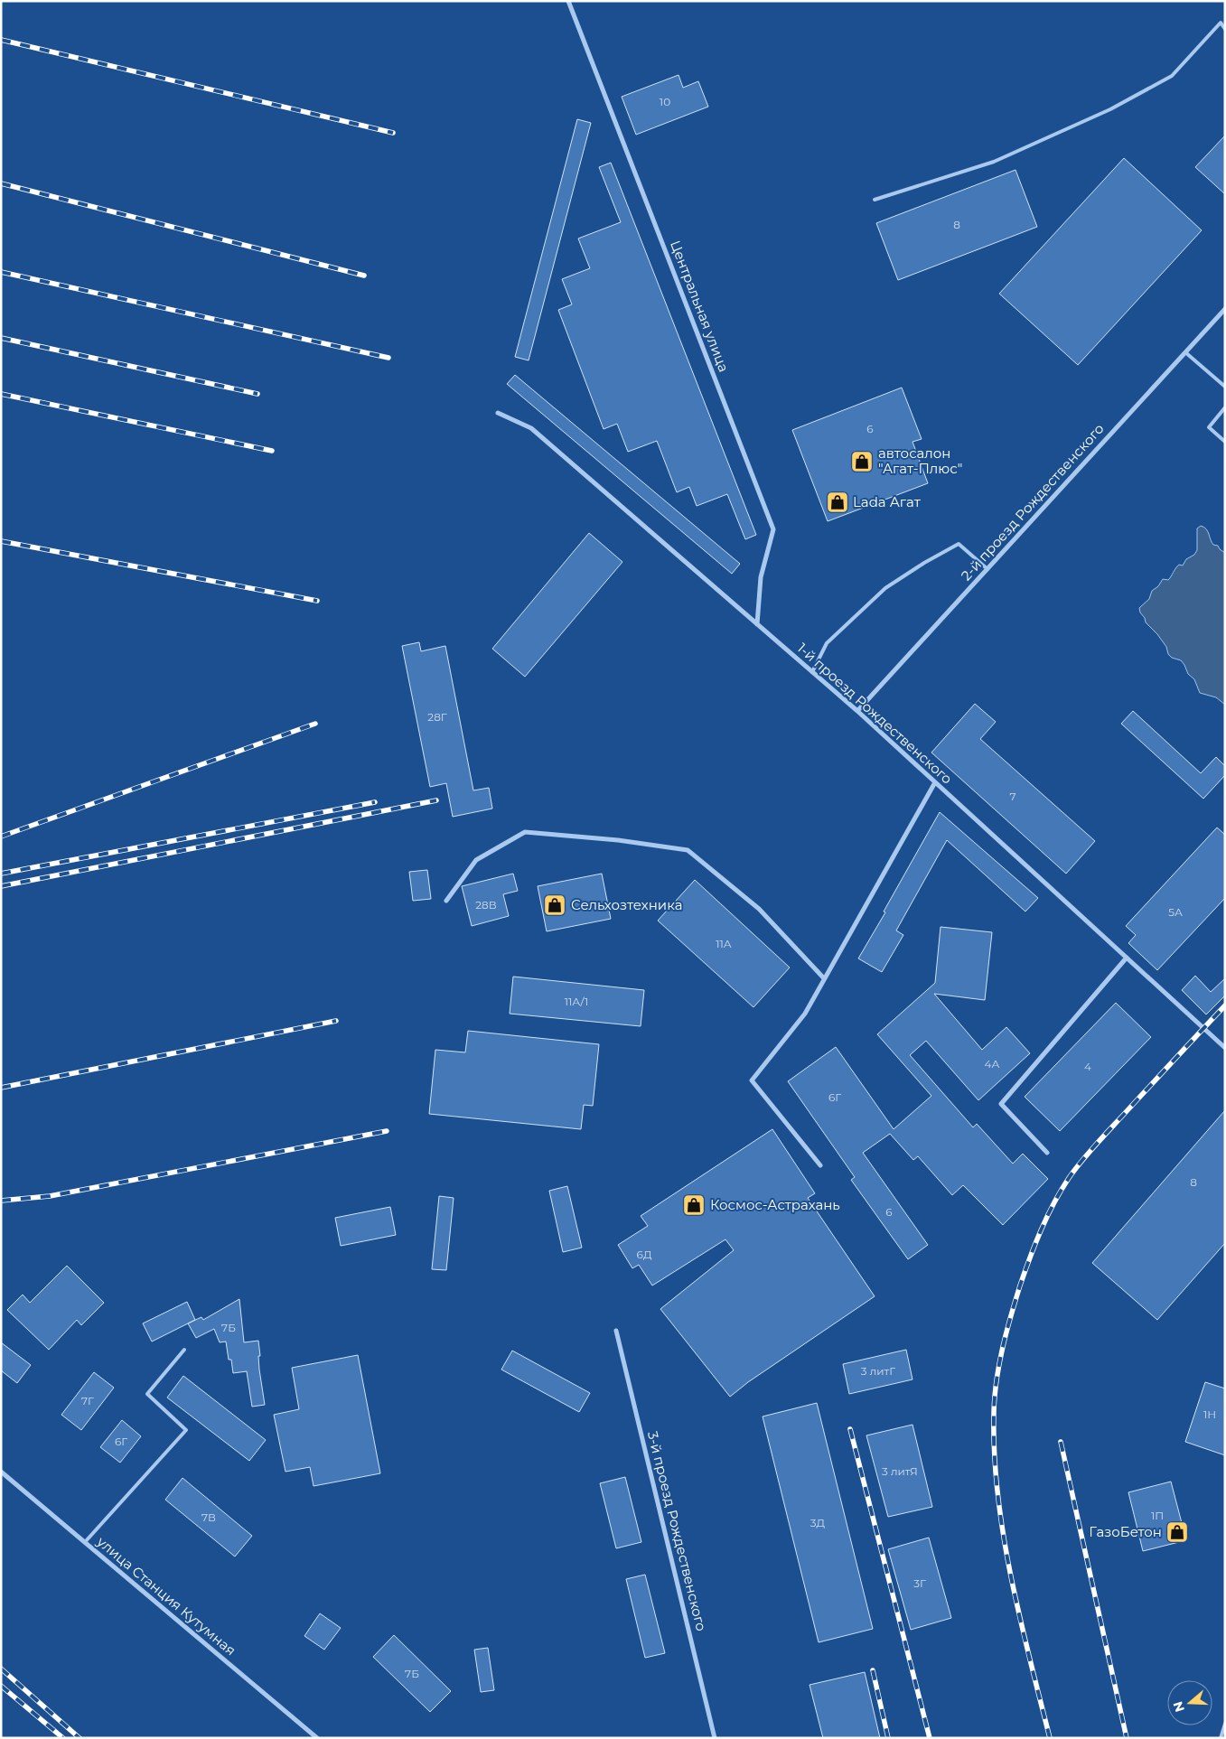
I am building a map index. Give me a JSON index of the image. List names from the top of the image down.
{
  "streets": {
    "street": [
      "Центральная улица",
      "2-й проезд Рождественского",
      "1-й проезд Рождественского",
      "3-й проезд Рождественского",
      "улица Станция Кутумная"
    ]
  },
  "crossings": [
    ["Центральная улица", "1-й проезд Рождественского"],
    ["2-й проезд Рождественского", "1-й проезд Рождественского"]
  ],
  "places": {
    "shop": [
      "автосалон \"Агат-Плюс\"",
      "Lada Агат",
      "Сельхозтехника",
      "Космос-Астрахань",
      "ГазоБетон"
    ]
  },
  "house_numbers": [
    "10",
    "8",
    "6",
    "28Г",
    "7",
    "28В",
    "5А",
    "11А",
    "11А/1",
    "4А",
    "4",
    "6Г",
    "8",
    "6",
    "6Д",
    "7Б",
    "3 литГ",
    "7Г",
    "1Н",
    "6Г",
    "3 литЯ",
    "1П",
    "7В",
    "3Д",
    "3Г",
    "7Б"
  ],
  "north": "left"
}
